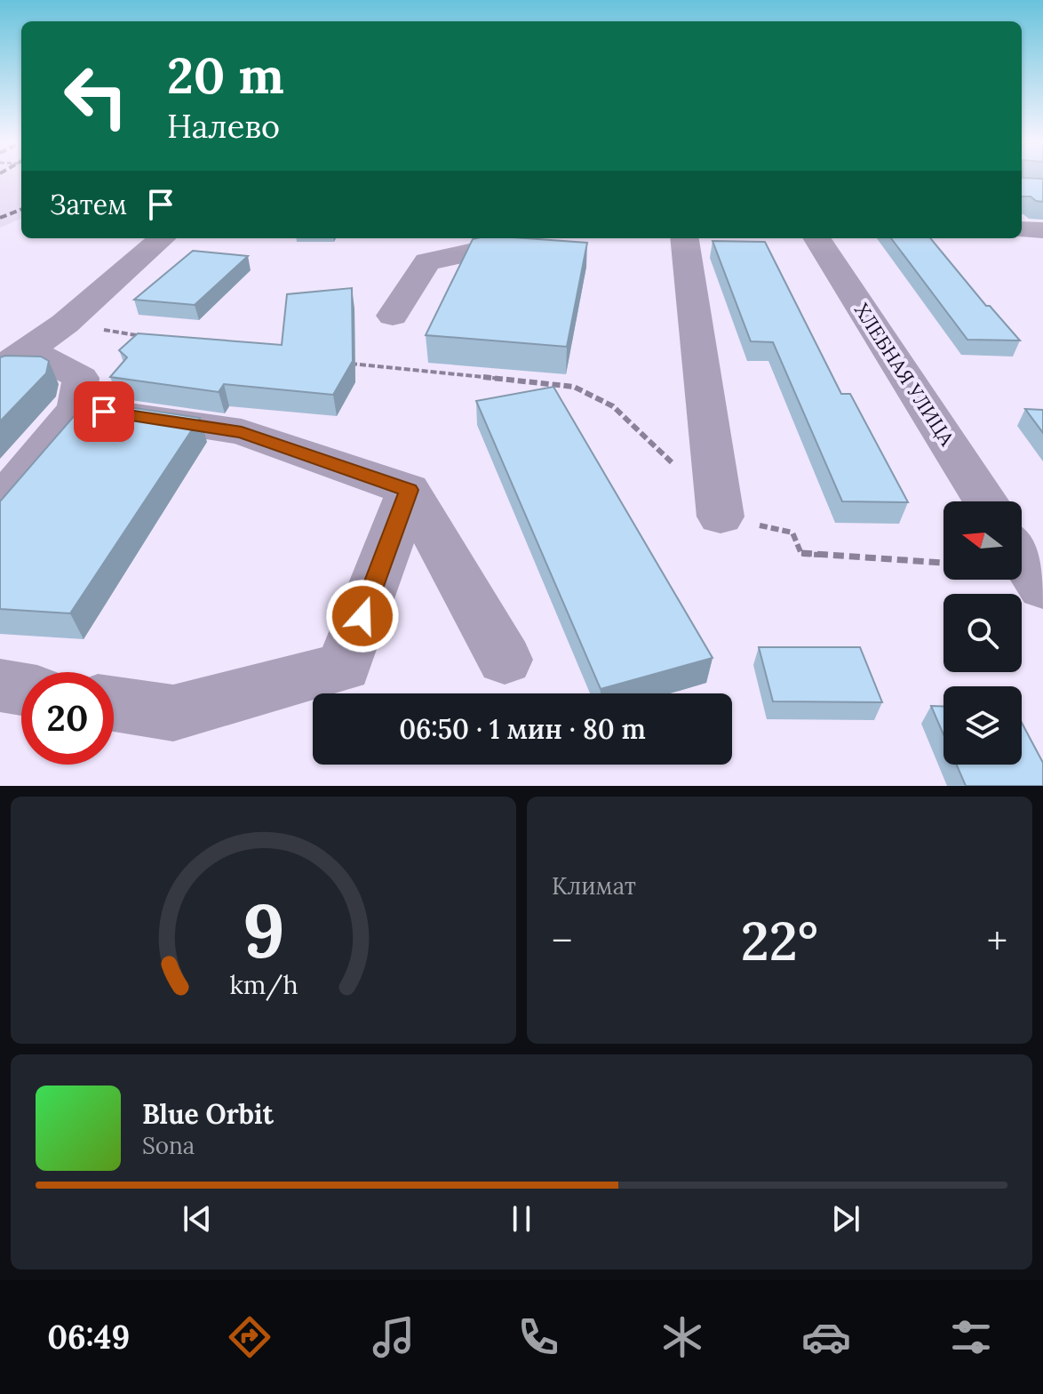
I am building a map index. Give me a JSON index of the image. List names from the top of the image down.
{
  "streets": {
    "street": ["ХЛЕБНАЯ УЛИЦА"]
  },
  "north": "left",
  "page": {
    "turn": ["20 m", "Налево"],
    "then": "Затем",
    "limit": "20",
    "trip": "06:50 · 1 мин · 80 m",
    "tile": "Климат",
    "heat": ["−", "22°", "+"],
    "song": ["Blue Orbit", "Sona"],
    "tabs": "06:49",
    "gauge": ["9", "km/h"]
  }
}
